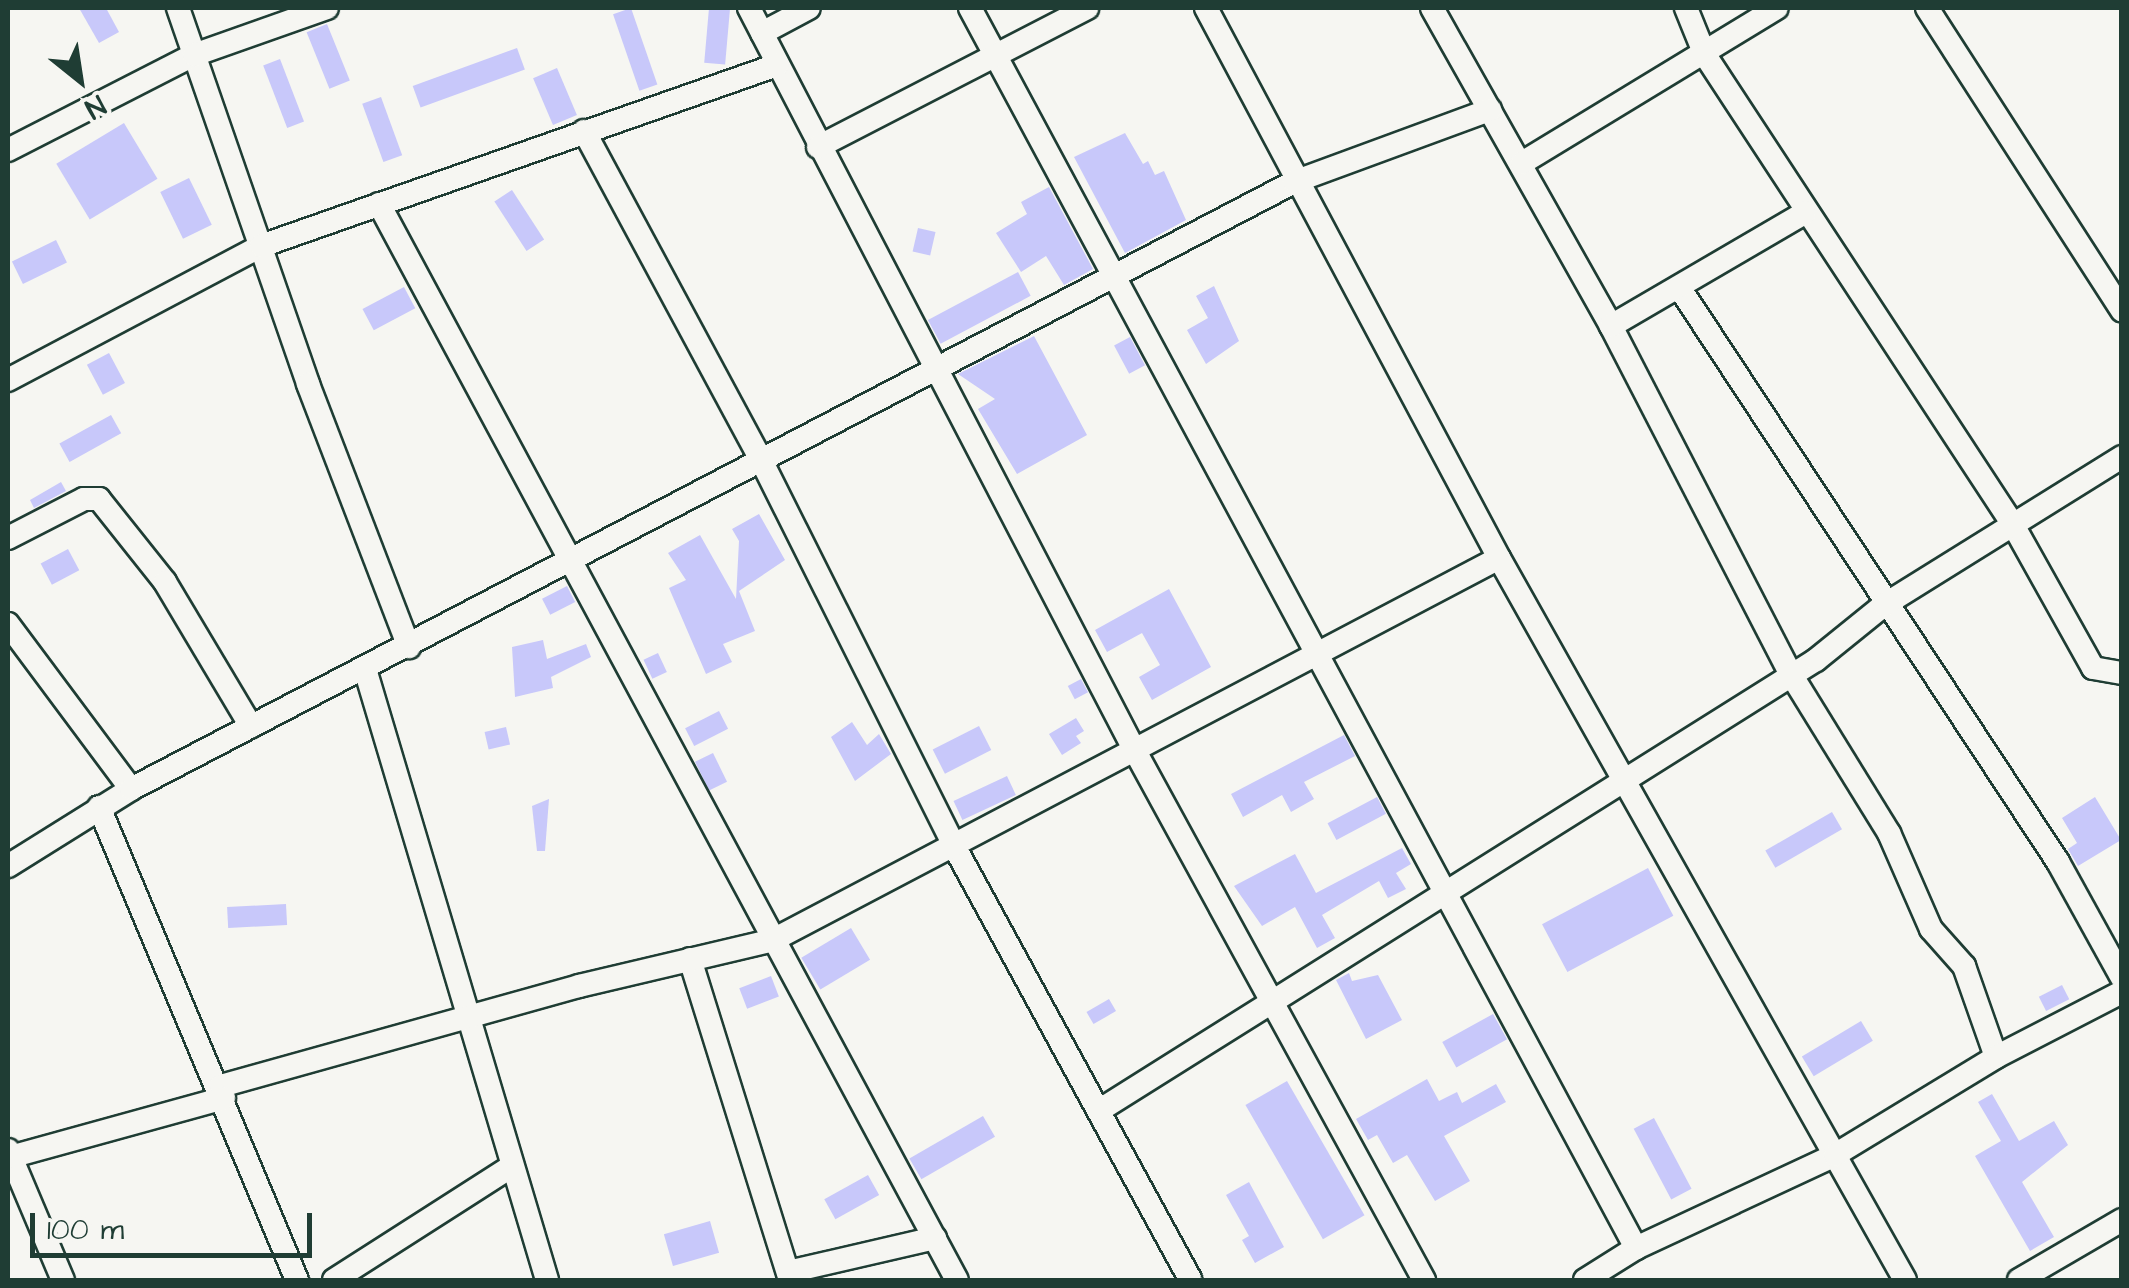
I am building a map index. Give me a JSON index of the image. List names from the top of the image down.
{
  "scale_bar": "100 m",
  "north": "bottom right"
}
